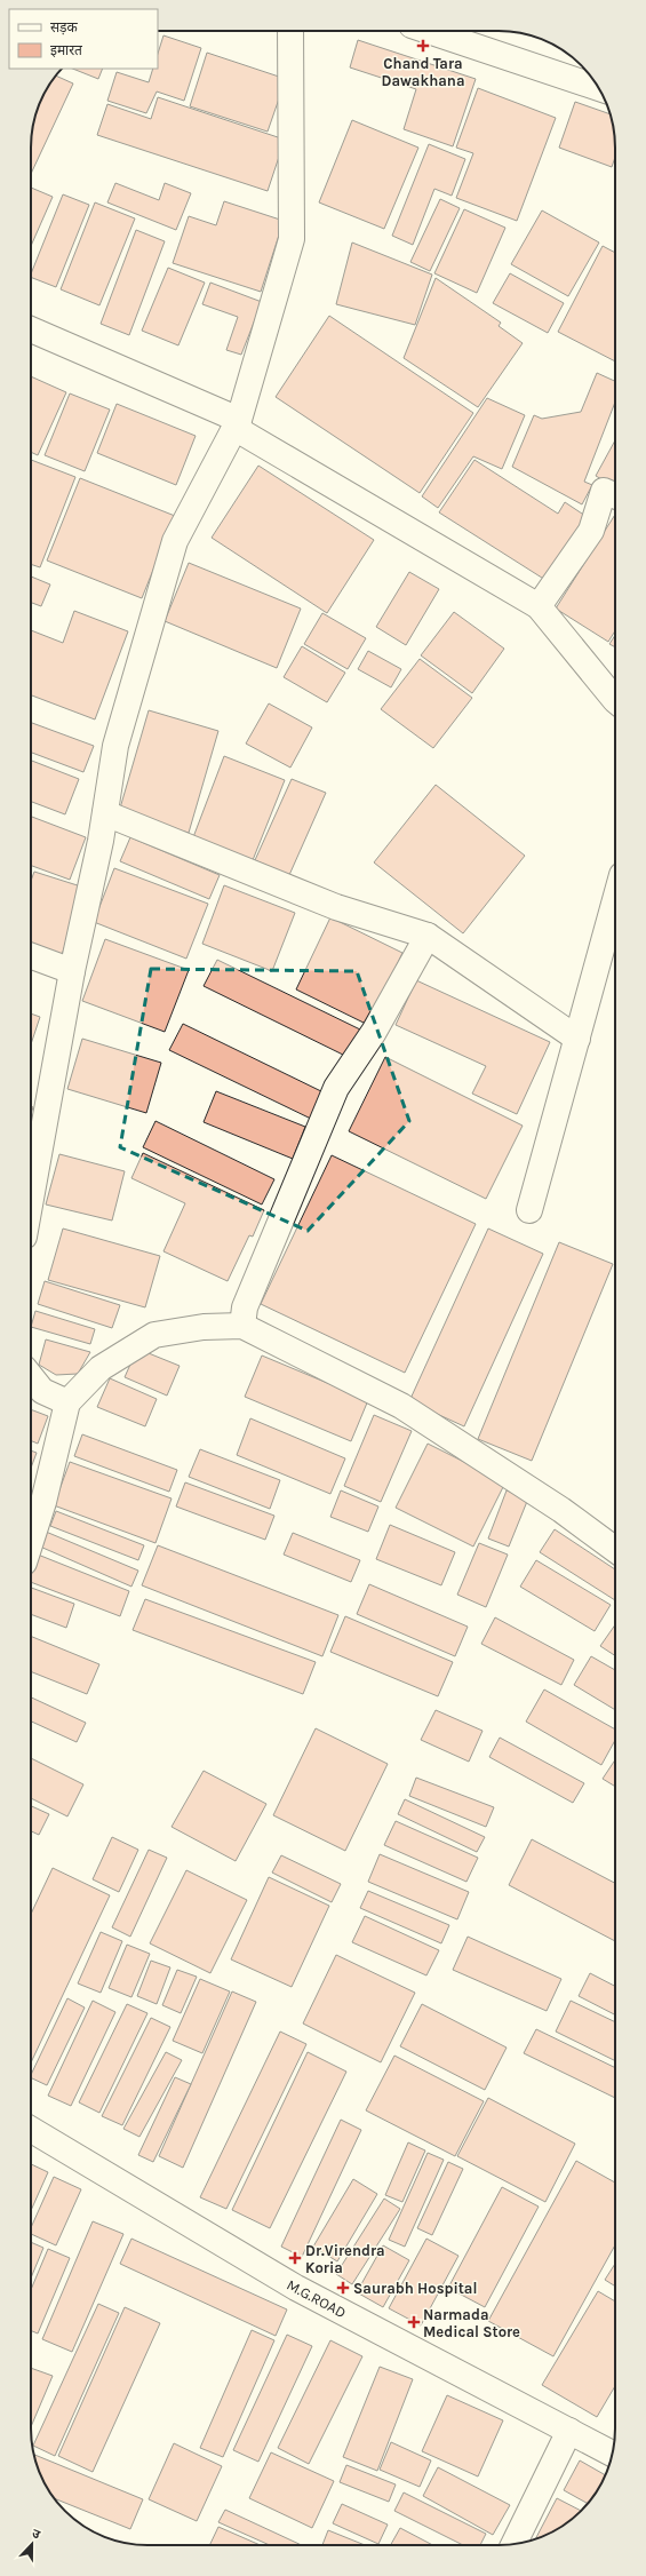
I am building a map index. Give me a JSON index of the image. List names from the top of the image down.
{
  "streets": {
    "street": ["M.G.ROAD"]
  },
  "places": {
    "health": [
      "Chand Tara Dawakhana",
      "Dr.Virendra Koria",
      "Saurabh Hospital",
      "Narmada Medical Store"
    ]
  },
  "legend": ["सड़क", "इमारत"],
  "north": "top"
}
